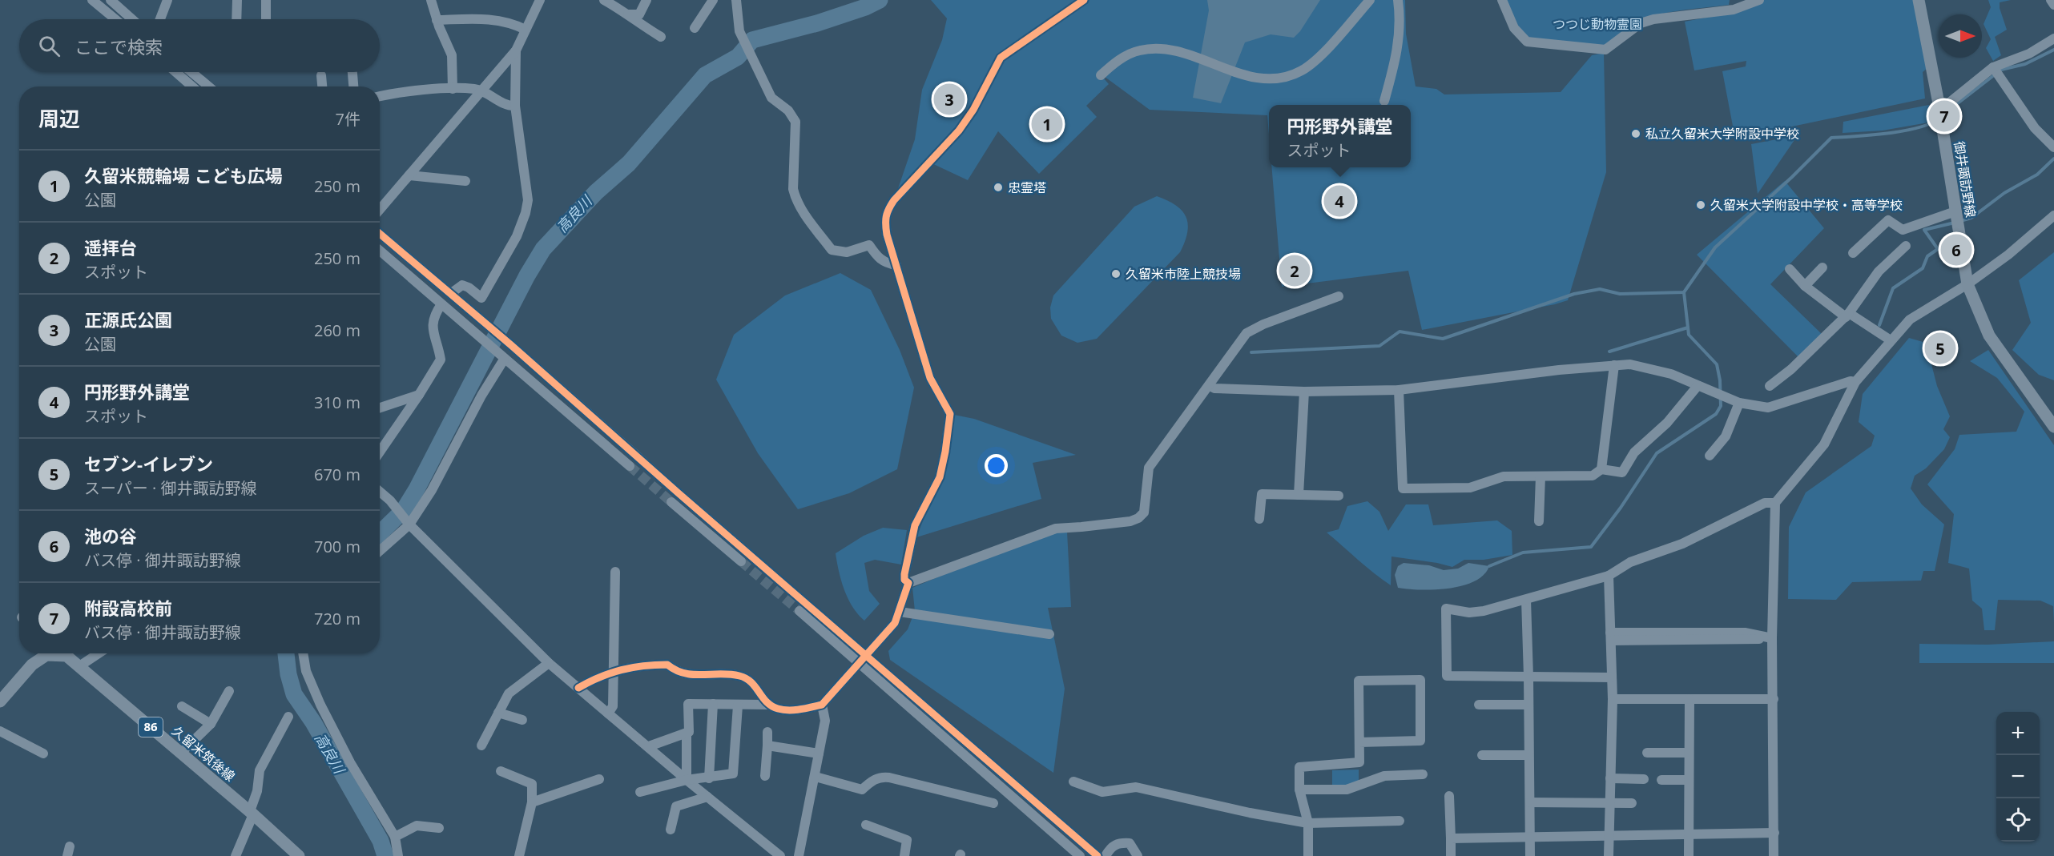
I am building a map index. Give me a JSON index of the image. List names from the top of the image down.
{
  "streets": {
    "main road": ["御井諏訪野線", "86", "久留米筑後線"]
  },
  "water": ["高良川"],
  "parks": ["つつじ動物霊園"],
  "places": [
    "私立久留米大学附設中学校",
    "忠霊塔",
    "久留米大学附設中学校・高等学校",
    "久留米市陸上競技場"
  ],
  "north": "right",
  "page": {
    "search": "ここで検索",
    "pins": [
      "3",
      "7",
      "1",
      "4",
      "6",
      "2",
      "5"
    ],
    "heading": ["周辺", "7件"],
    "popup": ["円形野外講堂", "スポット"],
    "list": [
      {
        "mark": "1",
        "name": "久留米競輪場 こども広場",
        "note": "公園",
        "value": "250 m"
      },
      {
        "mark": "2",
        "name": "遥拝台",
        "note": "スポット",
        "value": "250 m"
      },
      {
        "mark": "3",
        "name": "正源氏公園",
        "note": "公園",
        "value": "260 m"
      },
      {
        "mark": "4",
        "name": "円形野外講堂",
        "note": "スポット",
        "value": "310 m"
      },
      {
        "mark": "5",
        "name": "セブン-イレブン",
        "note": "スーパー · 御井諏訪野線",
        "value": "670 m"
      },
      {
        "mark": "6",
        "name": "池の谷",
        "note": "バス停 · 御井諏訪野線",
        "value": "700 m"
      },
      {
        "mark": "7",
        "name": "附設高校前",
        "note": "バス停 · 御井諏訪野線",
        "value": "720 m"
      }
    ],
    "map_buttons": ["+", "−"]
  }
}
